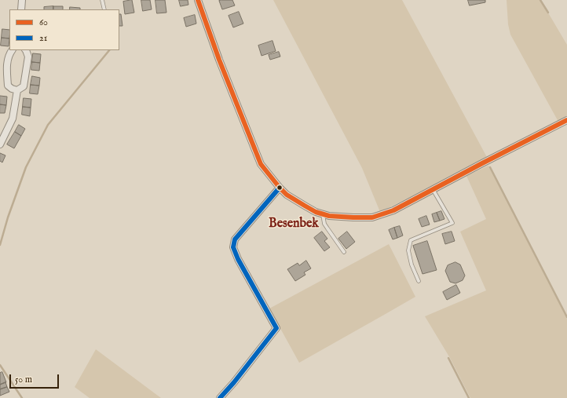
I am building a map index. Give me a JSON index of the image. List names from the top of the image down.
{
  "districts": ["Besenbek"],
  "lines": ["transit line 60", "transit line 21"],
  "legend": ["60", "21"],
  "scale_bar": "50 m"
}
